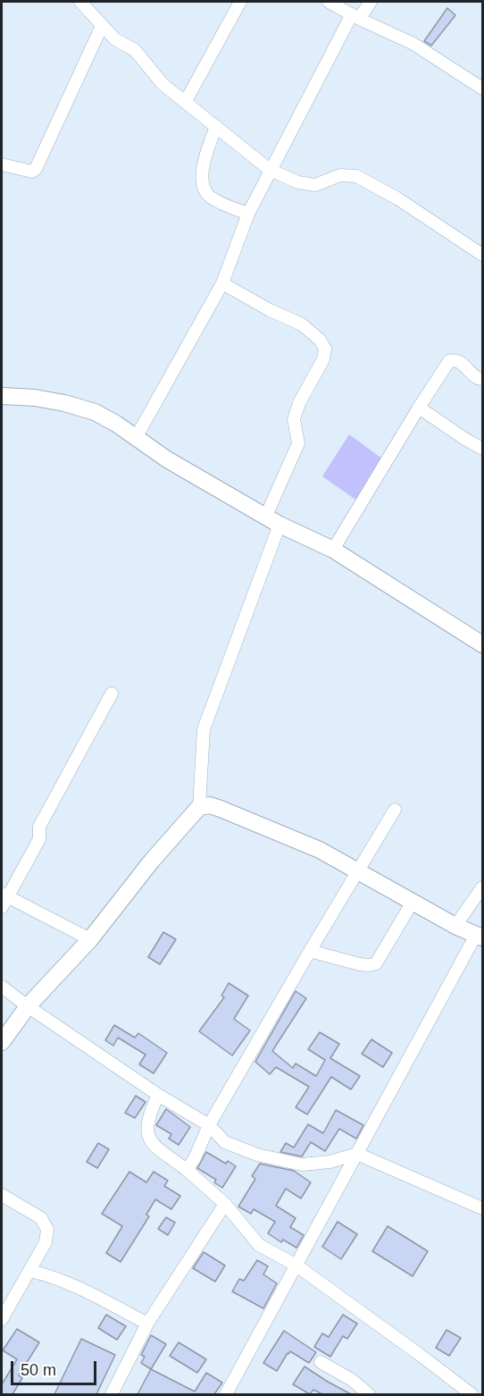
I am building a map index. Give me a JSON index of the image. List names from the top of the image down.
{
  "scale_bar": "50 m"
}
